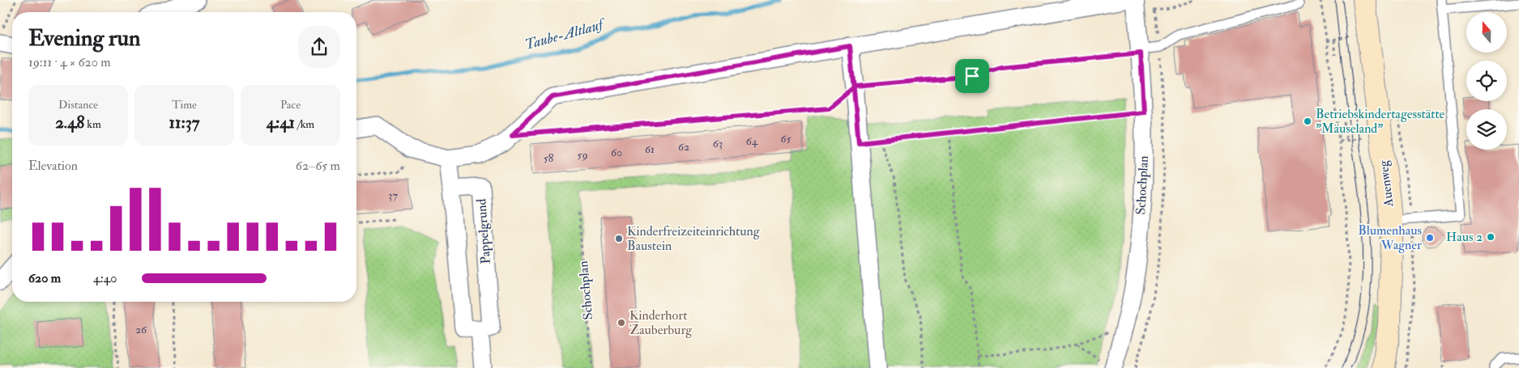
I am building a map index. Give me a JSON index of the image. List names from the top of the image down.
{
  "streets": {
    "main road": ["Auenweg"],
    "street": ["Schochplan", "Pappelgrund"]
  },
  "water": ["Taube-Altlauf"],
  "places": [
    "Betriebskindertagesstätte \"Mäuseland\"",
    "Haus 2",
    "Blumenhaus Wagner",
    "Kinderfreizeiteinrichtung Baustein",
    "Kinderhort Zauberburg"
  ],
  "house_numbers": [
    "65",
    "64",
    "63",
    "62",
    "61",
    "60",
    "59",
    "58",
    "37",
    "26"
  ],
  "north": "top",
  "page": {
    "heading": ["Evening run", "19:11 · 4 × 620 m"],
    "stats": [
      ["Distance", "2.48 km"],
      ["Time", "11:37"],
      ["Pace", "4:41 /km"]
    ],
    "chart": ["Elevation", "62–65 m"],
    "list": [
      {
        "name": "620 m",
        "note": "4:40"
      }
    ]
  }
}
